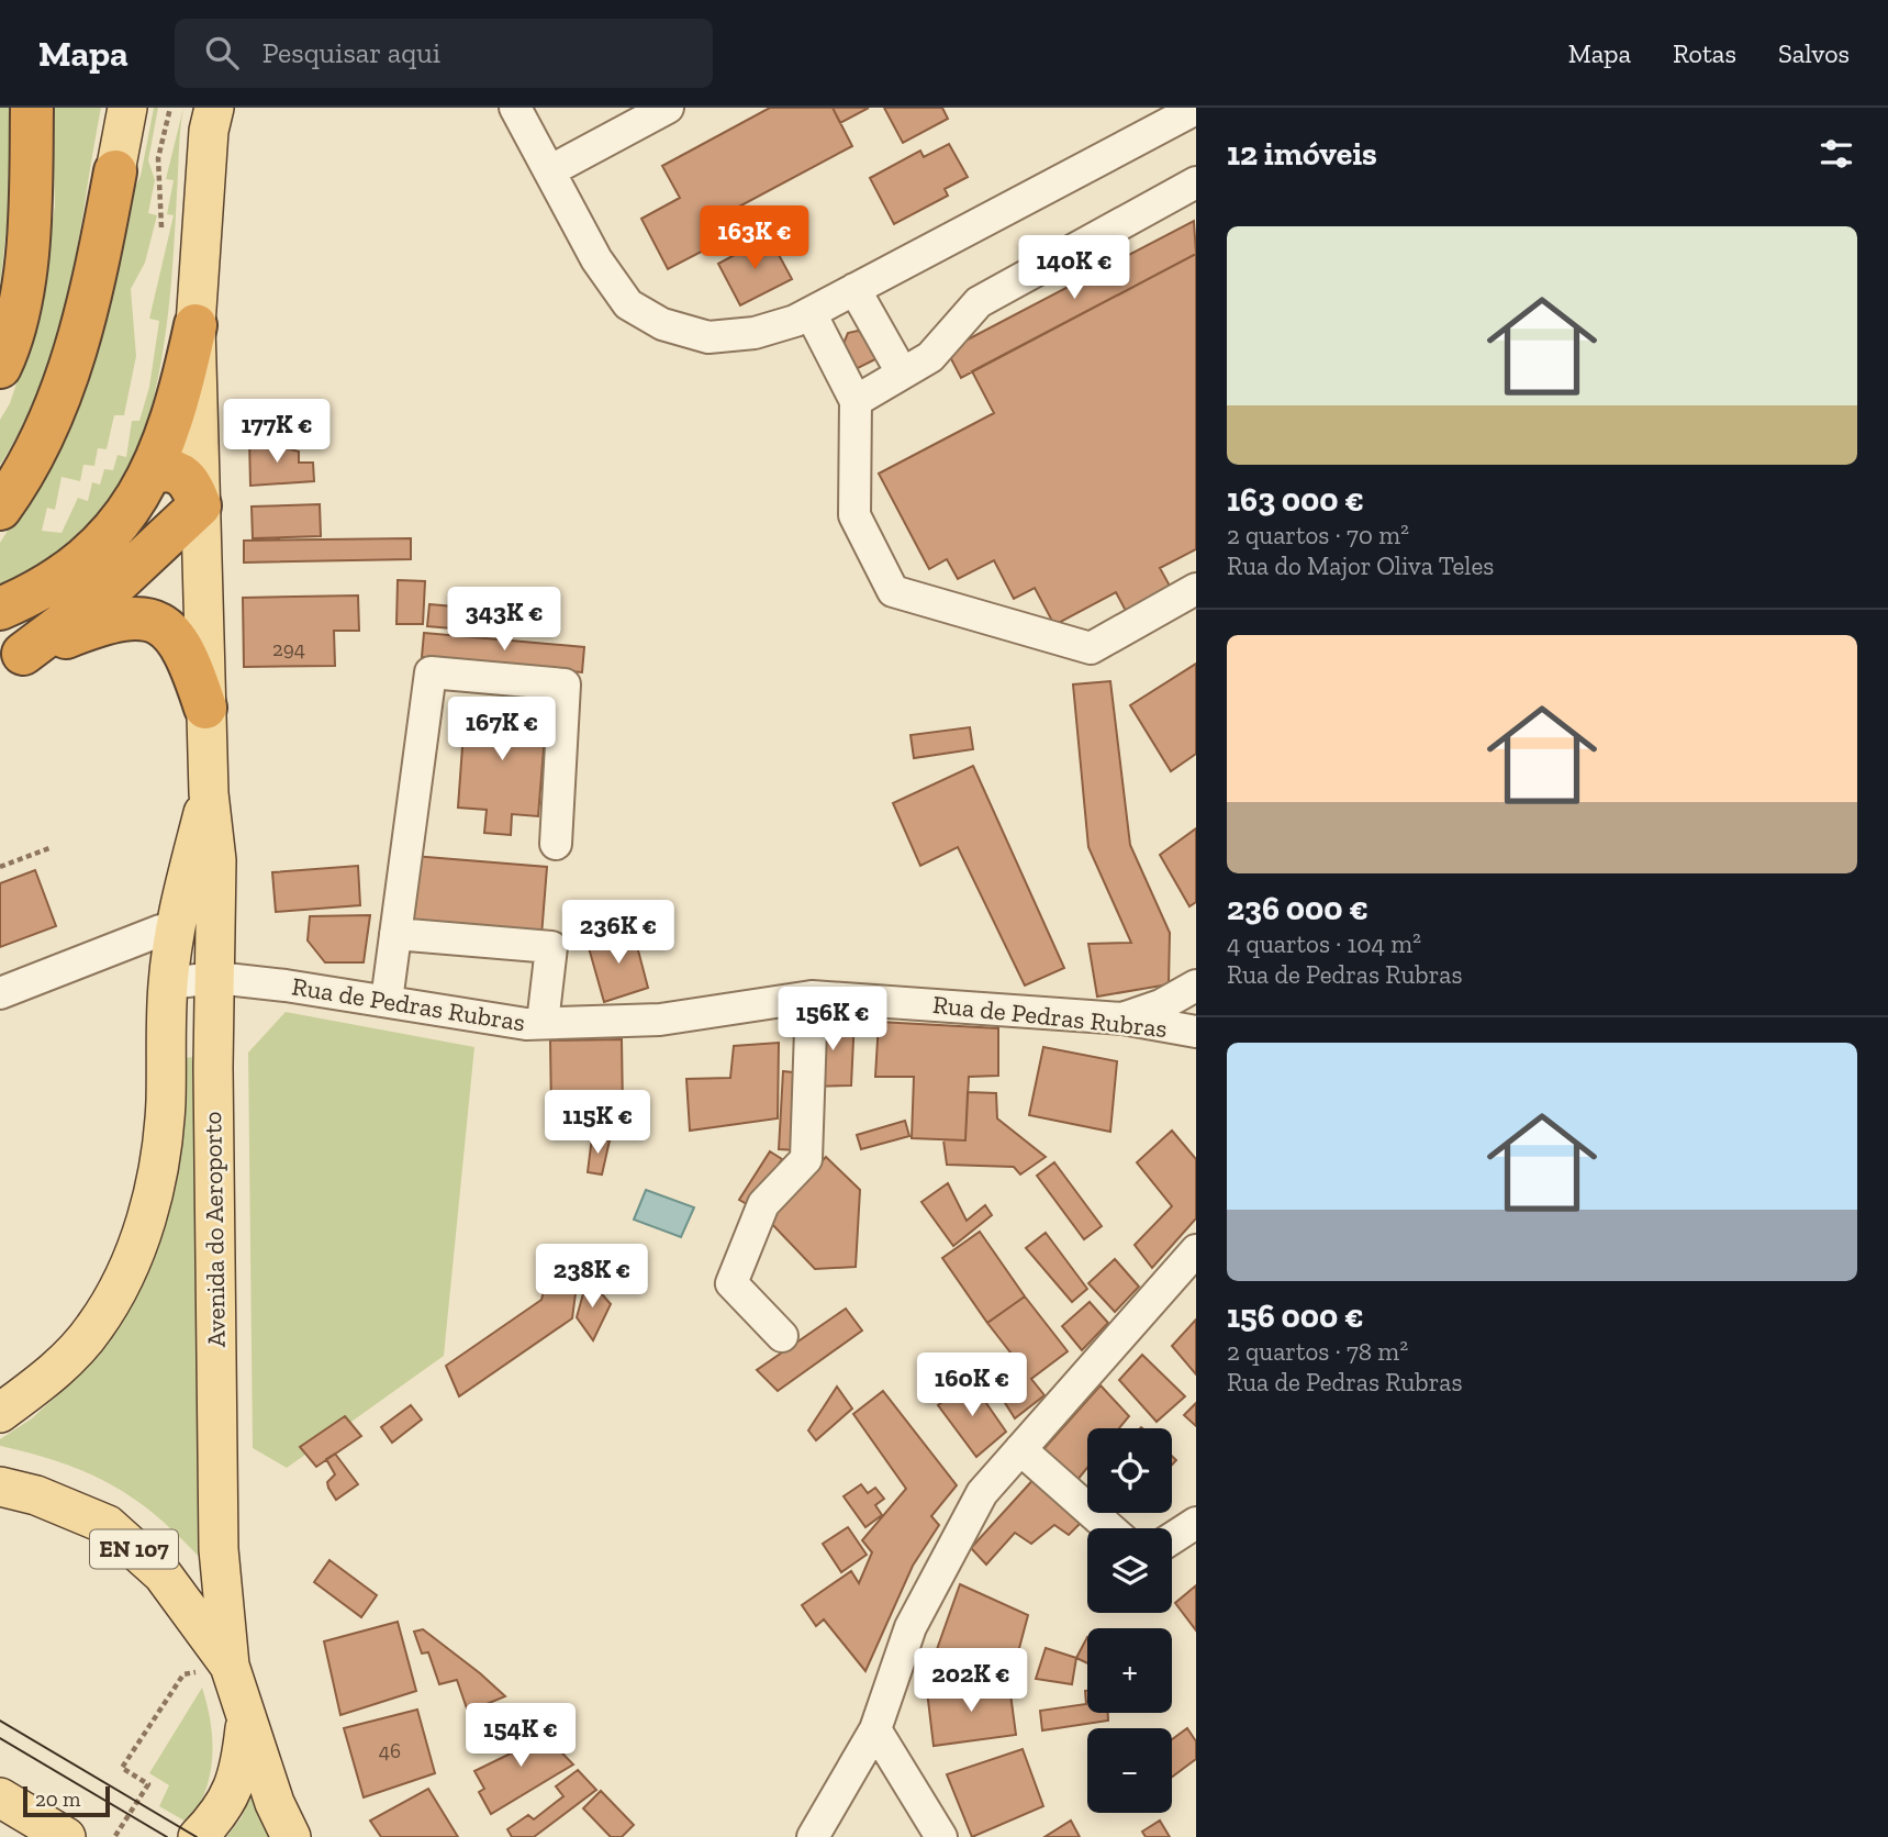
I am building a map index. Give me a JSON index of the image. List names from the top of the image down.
{
  "streets": {
    "main road": ["Avenida do Aeroporto", "EN 107"],
    "street": ["Rua de Pedras Rubras"]
  },
  "crossings": [
    ["Rua de Pedras Rubras", "Avenida do Aeroporto"],
    ["Avenida do Aeroporto", "EN 107"]
  ],
  "house_numbers": ["294", "46"],
  "scale_bar": "20 m",
  "page": {
    "header": "Mapa",
    "search": "Pesquisar aqui",
    "nav": ["Mapa", "Rotas", "Salvos"],
    "heading": "12 imóveis",
    "list": [
      {
        "name": "163 000 €",
        "note": "2 quartos · 70 m² · Rua do Major Oliva Teles"
      },
      {
        "name": "236 000 €",
        "note": "4 quartos · 104 m² · Rua de Pedras Rubras"
      },
      {
        "name": "156 000 €",
        "note": "2 quartos · 78 m² · Rua de Pedras Rubras"
      }
    ],
    "price": [
      "163K €",
      "140K €",
      "177K €",
      "343K €",
      "167K €",
      "236K €",
      "156K €",
      "115K €",
      "238K €",
      "160K €",
      "202K €",
      "154K €"
    ],
    "map_buttons": ["+", "−"],
    "scale": "20 m"
  }
}
